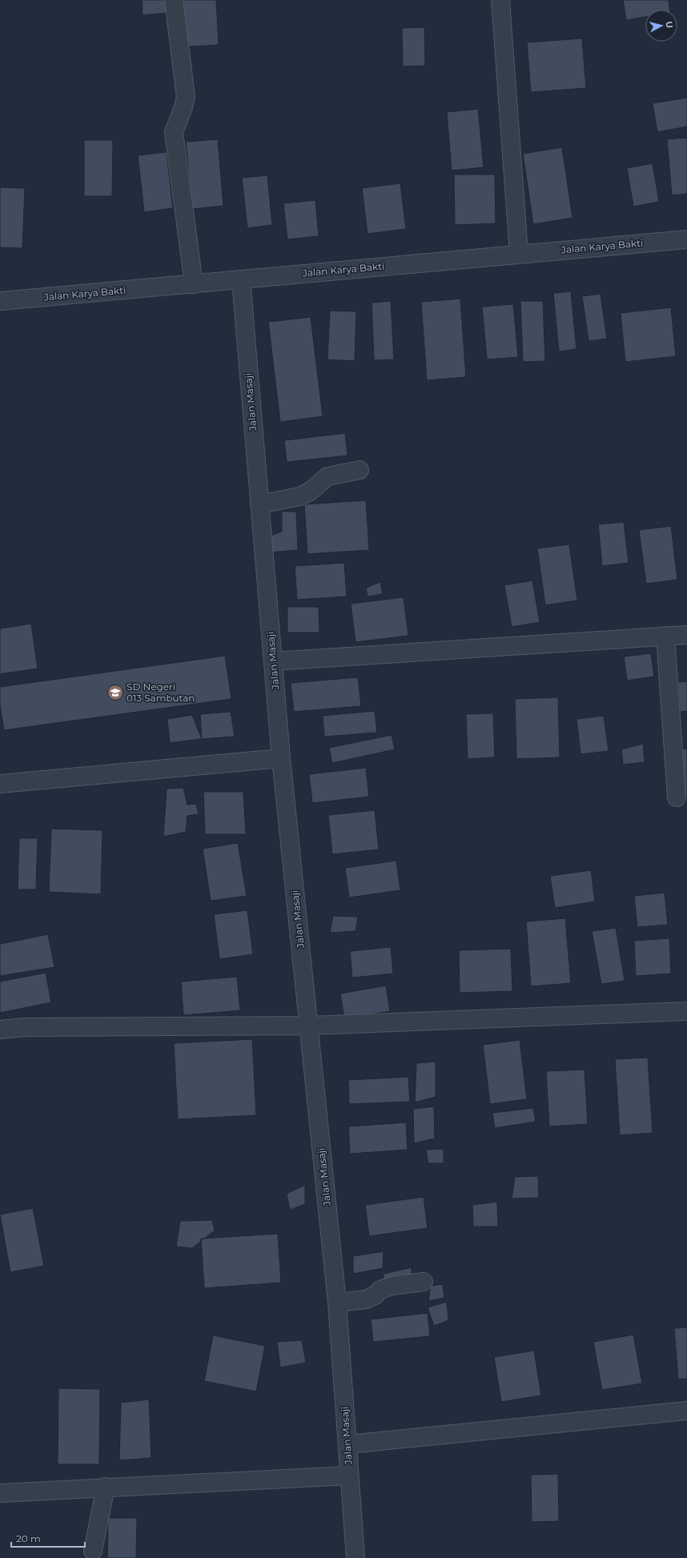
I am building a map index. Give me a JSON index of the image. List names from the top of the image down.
{
  "streets": {
    "street": ["Jalan Karya Bakti", "Jalan Masaji"]
  },
  "crossings": [
    ["Jalan Karya Bakti", "Jalan Masaji"]
  ],
  "places": {
    "school or university": ["SD Negeri 013 Sambutan"]
  },
  "scale_bar": "20 m",
  "north": "right"
}
